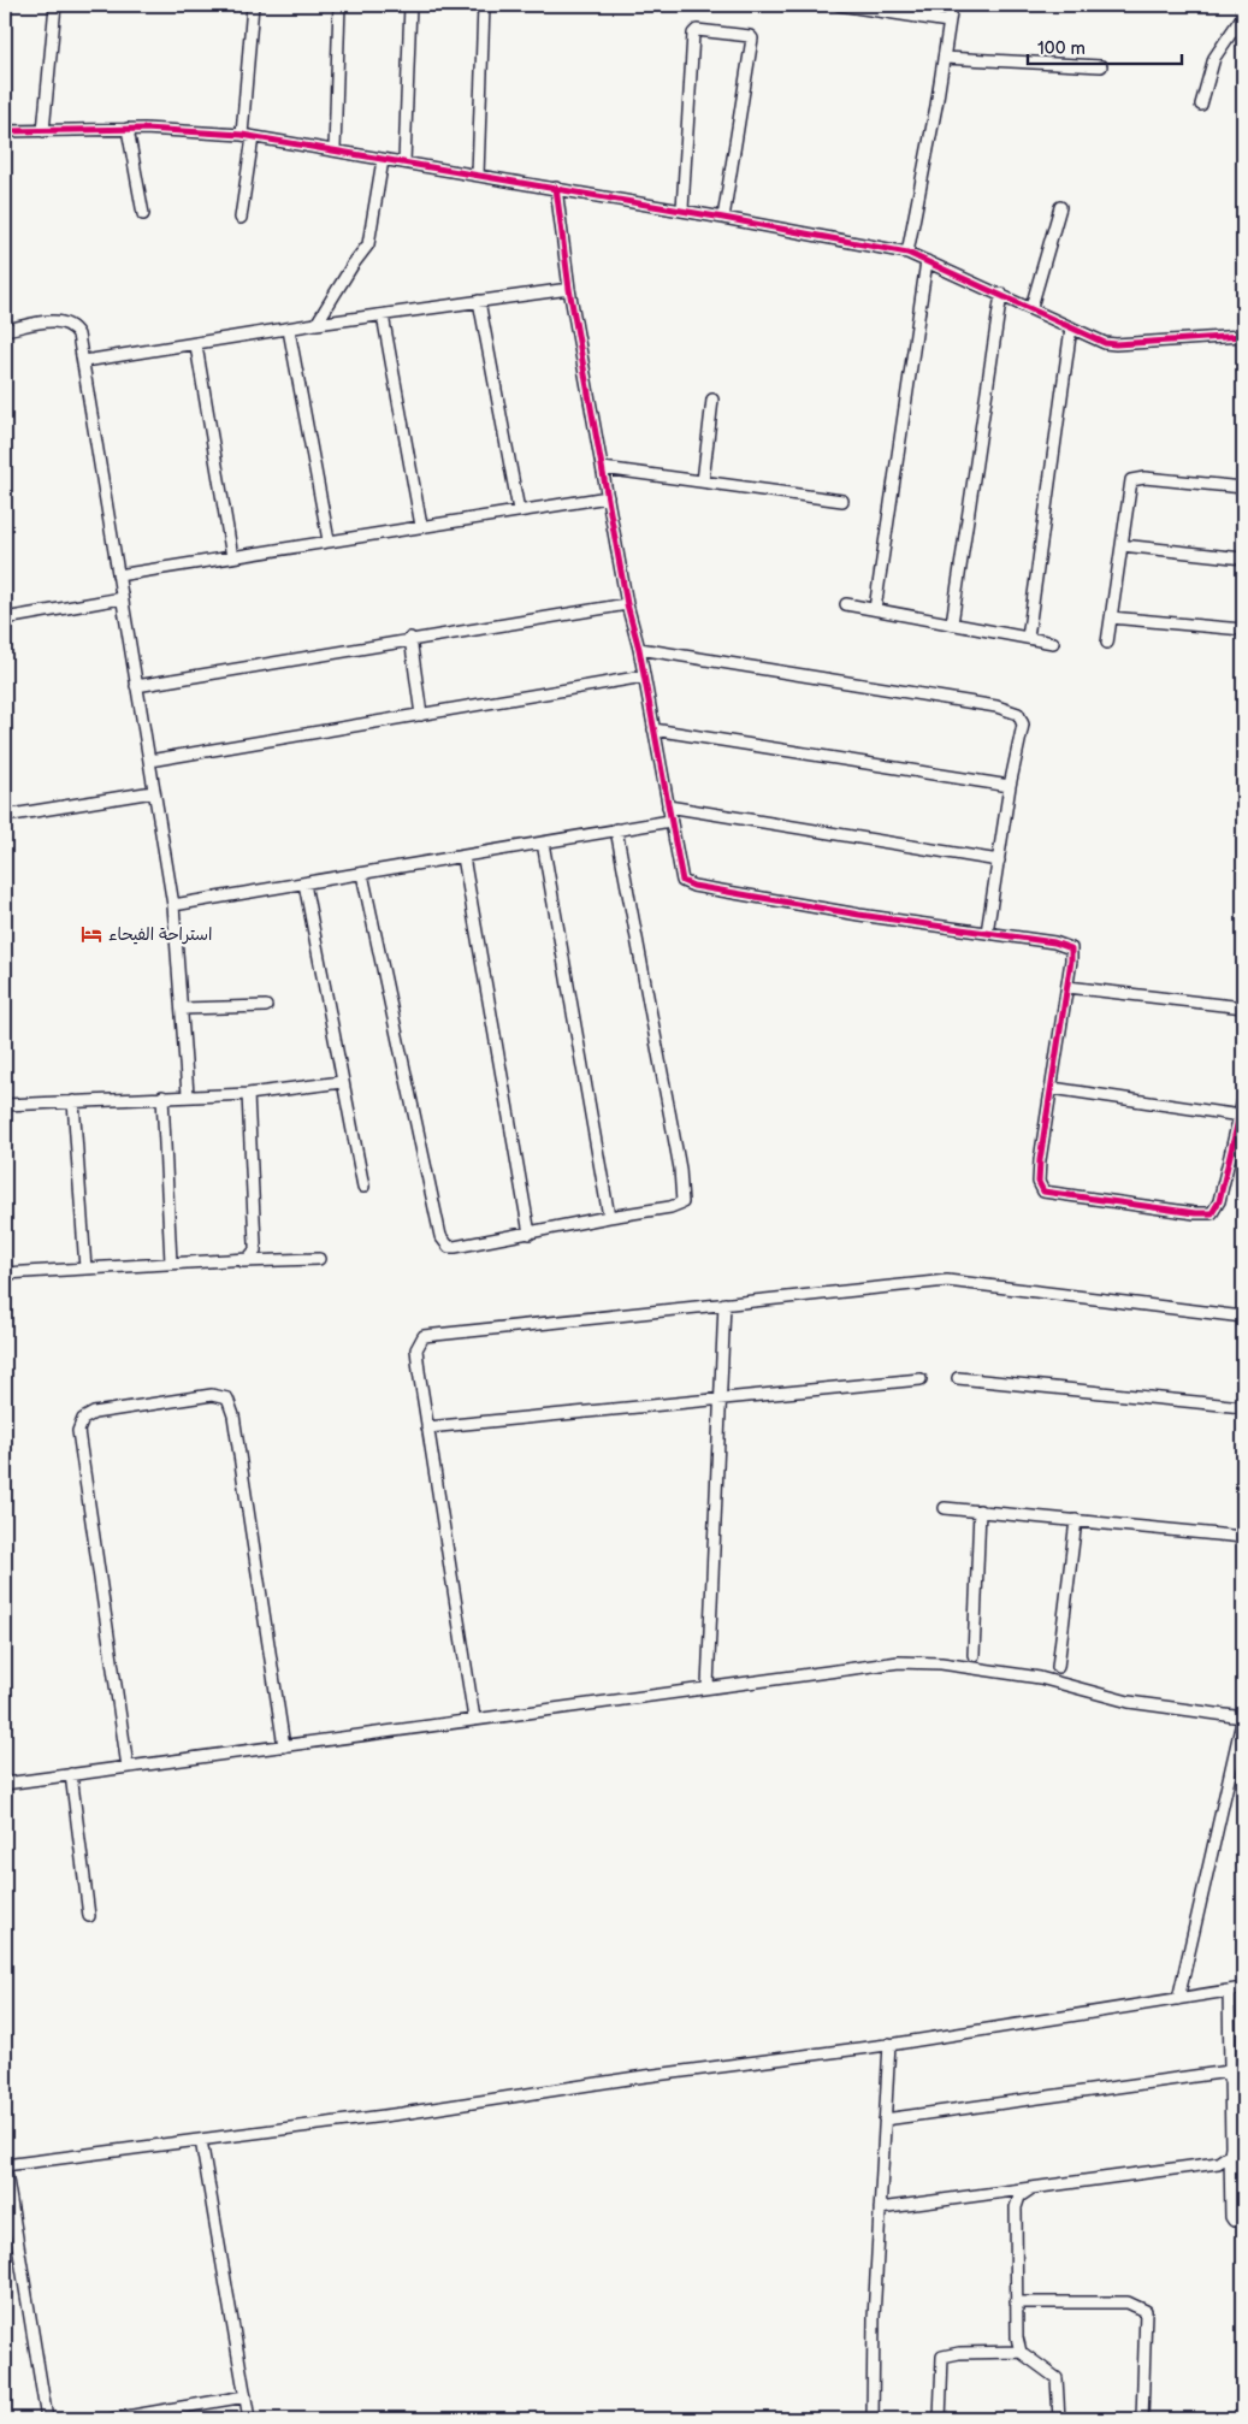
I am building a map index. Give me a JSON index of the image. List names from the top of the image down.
{
  "places": {
    "hotel": ["استراحة الفيحاء"]
  },
  "scale_bar": "100 m"
}
